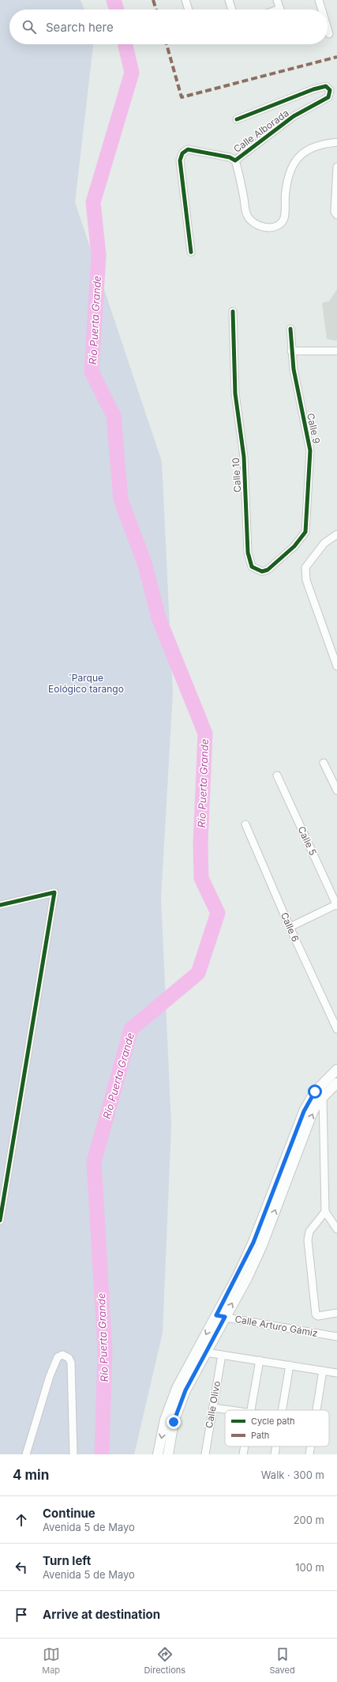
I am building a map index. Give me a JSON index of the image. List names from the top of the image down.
{
  "streets": {
    "street": [
      "Calle Alborada",
      "Calle 9",
      "Calle 10",
      "Calle 5",
      "Calle 6",
      "Calle Arturo Gámiz",
      "Calle Olivo"
    ]
  },
  "crossings": [
    ["Calle 9", "Calle 10"]
  ],
  "water": ["Río Puerta Grande"],
  "parks": ["´Parque Eológico tarango"],
  "legend": ["Cycle path", "Path"],
  "page": {
    "search": "Search here",
    "heading": ["4 min", "Walk · 300 m"],
    "list": [
      ["Continue", "Avenida 5 de Mayo", "200 m"],
      ["Turn left", "Avenida 5 de Mayo", "100 m"],
      "Arrive at destination"
    ],
    "nav": ["Map", "Directions", "Saved"]
  }
}
